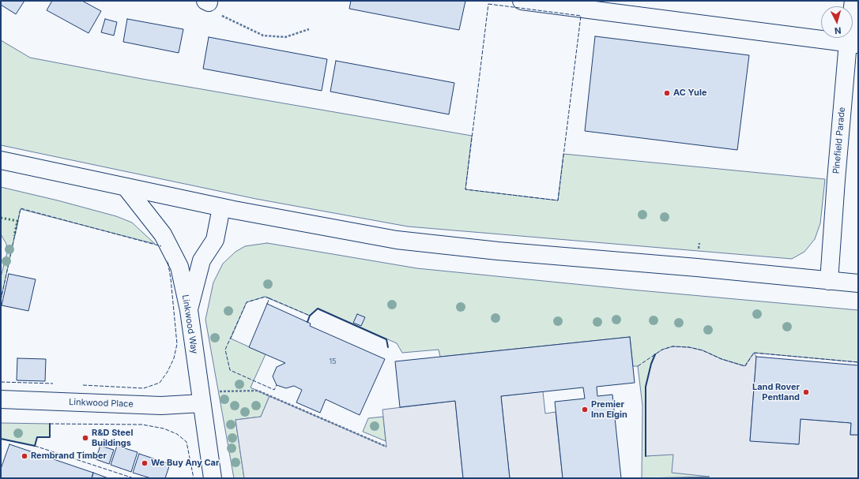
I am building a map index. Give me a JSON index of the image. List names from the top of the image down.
{
  "streets": {
    "main road": ["Pinefield Parade", "Linkwood Way", "Linkwood Place"]
  },
  "crossings": [
    ["Linkwood Way", "Linkwood Place"]
  ],
  "places": [
    "AC Yule",
    "Land Rover Pentland",
    "Premier Inn Elgin",
    "R&D Steel Buildings",
    "Rembrand Timber",
    "We Buy Any Car"
  ],
  "house_numbers": ["15"],
  "north": "bottom"
}
